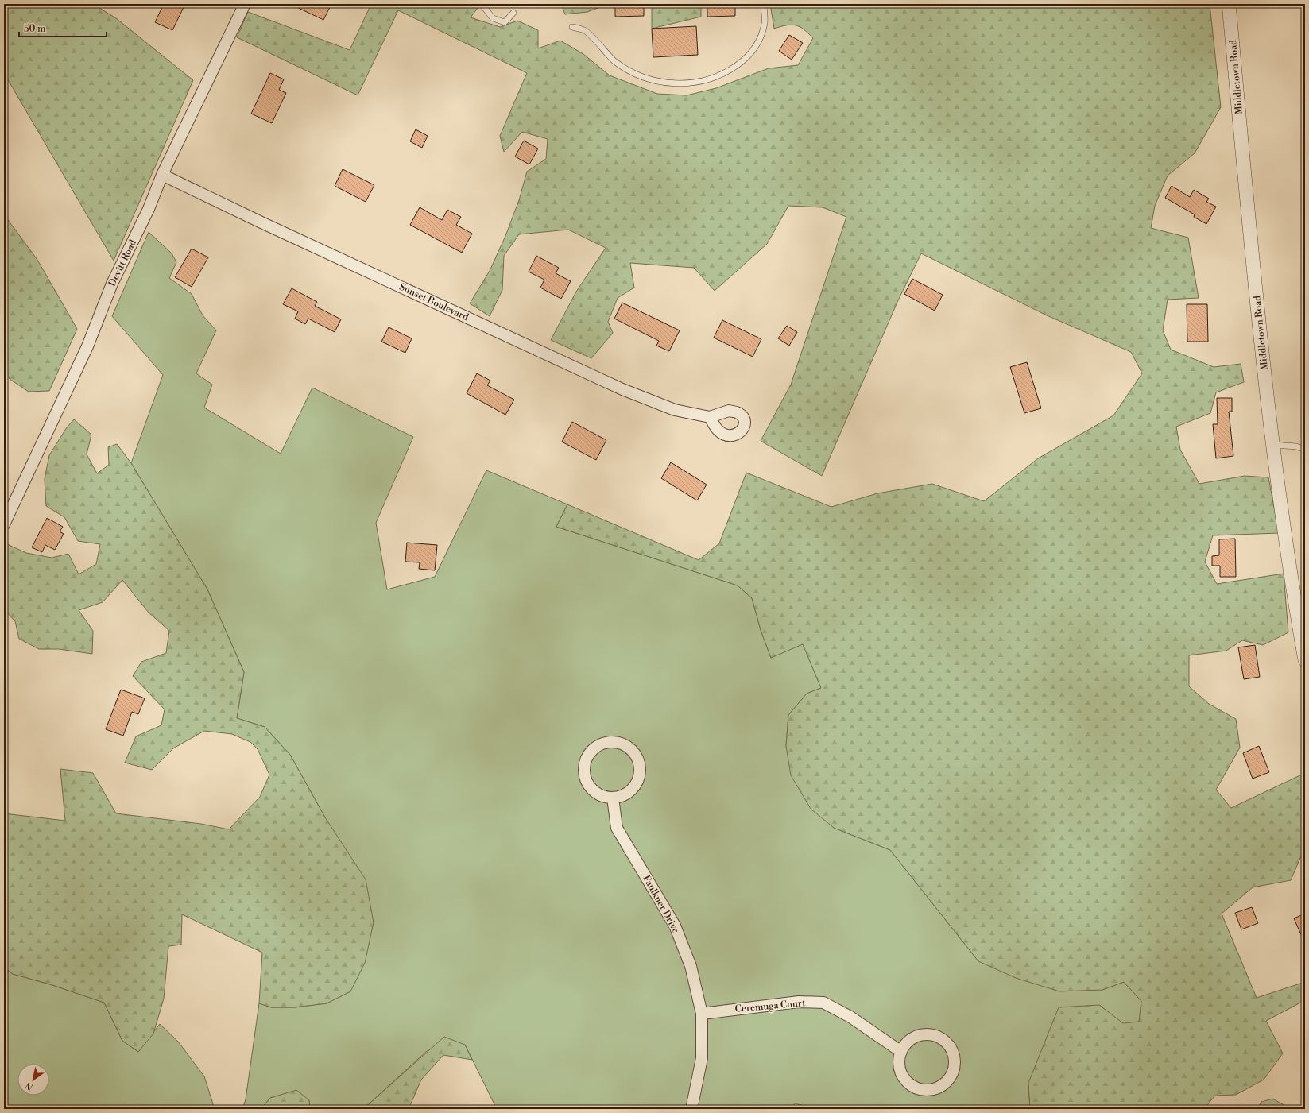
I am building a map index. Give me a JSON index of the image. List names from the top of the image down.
{
  "streets": {
    "street": [
      "Middletown Road",
      "Devitt Road",
      "Sunset Boulevard",
      "Faulkner Drive",
      "Ceremuga Court"
    ]
  },
  "crossings": [
    ["Devitt Road", "Sunset Boulevard"],
    ["Faulkner Drive", "Ceremuga Court"]
  ],
  "scale_bar": "50 m",
  "north": "bottom left"
}
